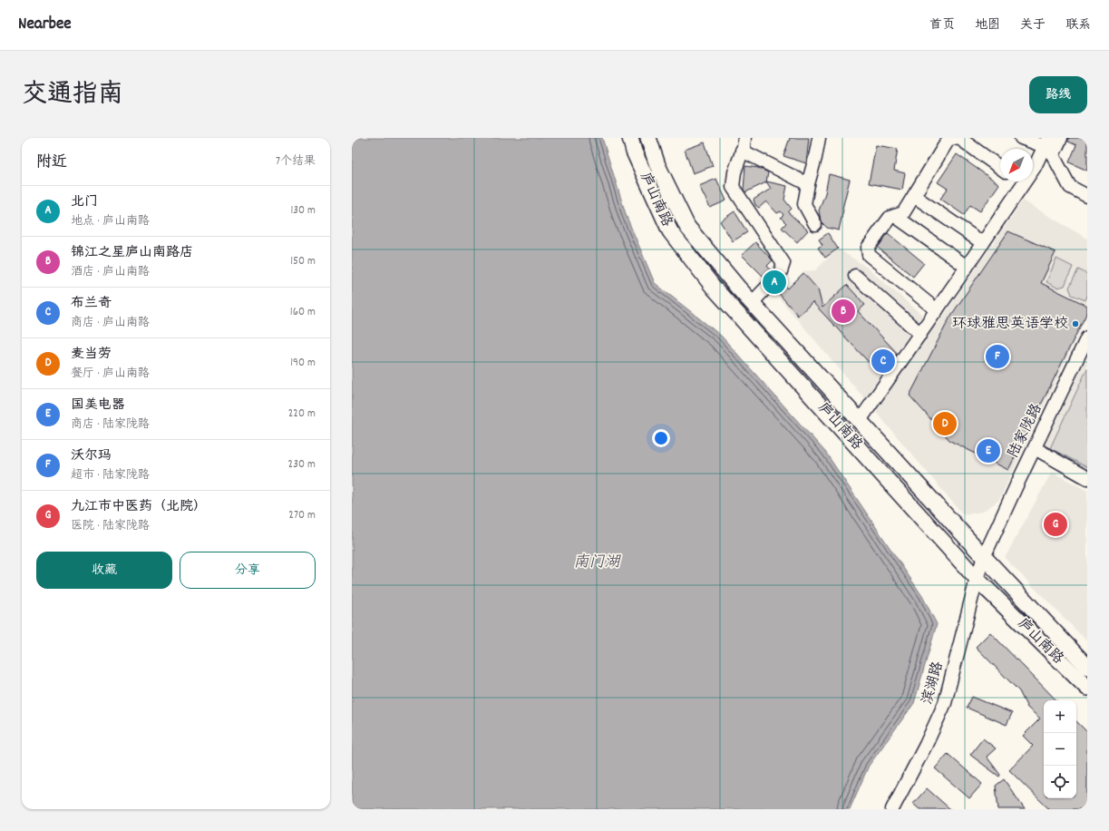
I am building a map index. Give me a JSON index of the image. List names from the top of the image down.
{
  "streets": {
    "main road": ["庐山南路"],
    "street": ["陆家陇路", "滨湖路"]
  },
  "crossings": [
    ["庐山南路", "陆家陇路"],
    ["庐山南路", "滨湖路"],
    ["陆家陇路", "滨湖路"]
  ],
  "water": ["南门湖"],
  "places": ["环球雅思英语学校"],
  "north": "bottom left",
  "page": {
    "header": "Nearbee",
    "nav": [
      "首页",
      "地图",
      "关于",
      "联系"
    ],
    "title": "交通指南",
    "buttons": [
      "路线",
      ["收藏", "分享"]
    ],
    "heading": ["附近", "7个结果"],
    "list": [
      {
        "mark": "A",
        "name": "北门",
        "note": "地点 · 庐山南路",
        "value": "130 m"
      },
      {
        "mark": "B",
        "name": "锦江之星庐山南路店",
        "note": "酒店 · 庐山南路",
        "value": "150 m"
      },
      {
        "mark": "C",
        "name": "布兰奇",
        "note": "商店 · 庐山南路",
        "value": "160 m"
      },
      {
        "mark": "D",
        "name": "麦当劳",
        "note": "餐厅 · 庐山南路",
        "value": "190 m"
      },
      {
        "mark": "E",
        "name": "国美电器",
        "note": "商店 · 陆家陇路",
        "value": "220 m"
      },
      {
        "mark": "F",
        "name": "沃尔玛",
        "note": "超市 · 陆家陇路",
        "value": "230 m"
      },
      {
        "mark": "G",
        "name": "九江市中医药（北院）",
        "note": "医院 · 陆家陇路",
        "value": "270 m"
      }
    ],
    "pins": [
      "A",
      "B",
      "F",
      "C",
      "D",
      "E",
      "G"
    ],
    "map_buttons": ["+", "−"]
  }
}
